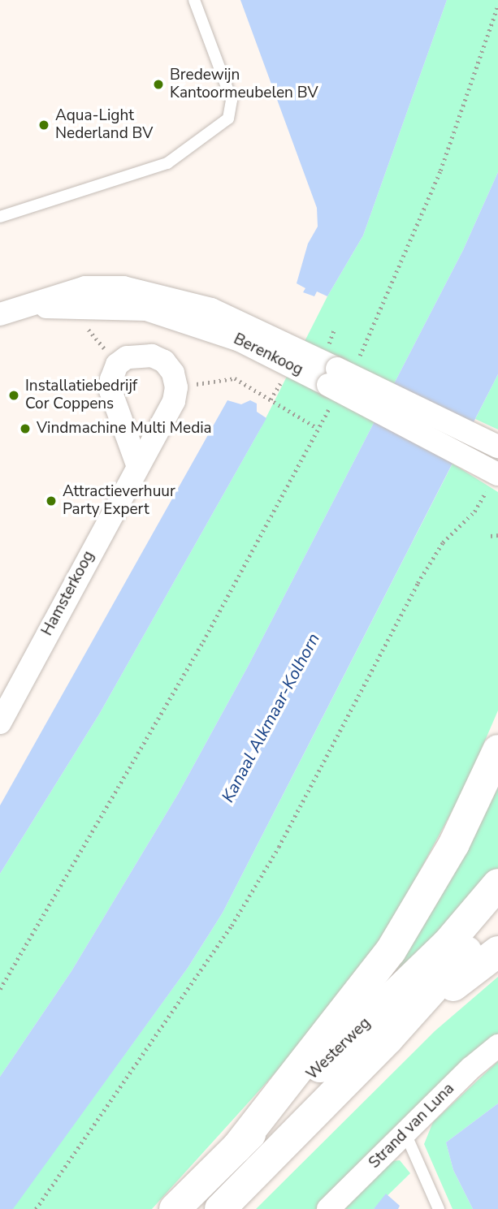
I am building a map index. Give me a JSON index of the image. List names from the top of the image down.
{
  "streets": {
    "main road": ["Westerweg"],
    "street": ["Berenkoog", "Hamsterkoog", "Strand van Luna"]
  },
  "water": ["Kanaal Alkmaar-Kolhorn"],
  "places": [
    "Bredewijn Kantoormeubelen BV",
    "Aqua-Light Nederland BV",
    "Installatiebedrijf Cor Coppens",
    "Vindmachine Multi Media",
    "Attractieverhuur Party Expert"
  ]
}
